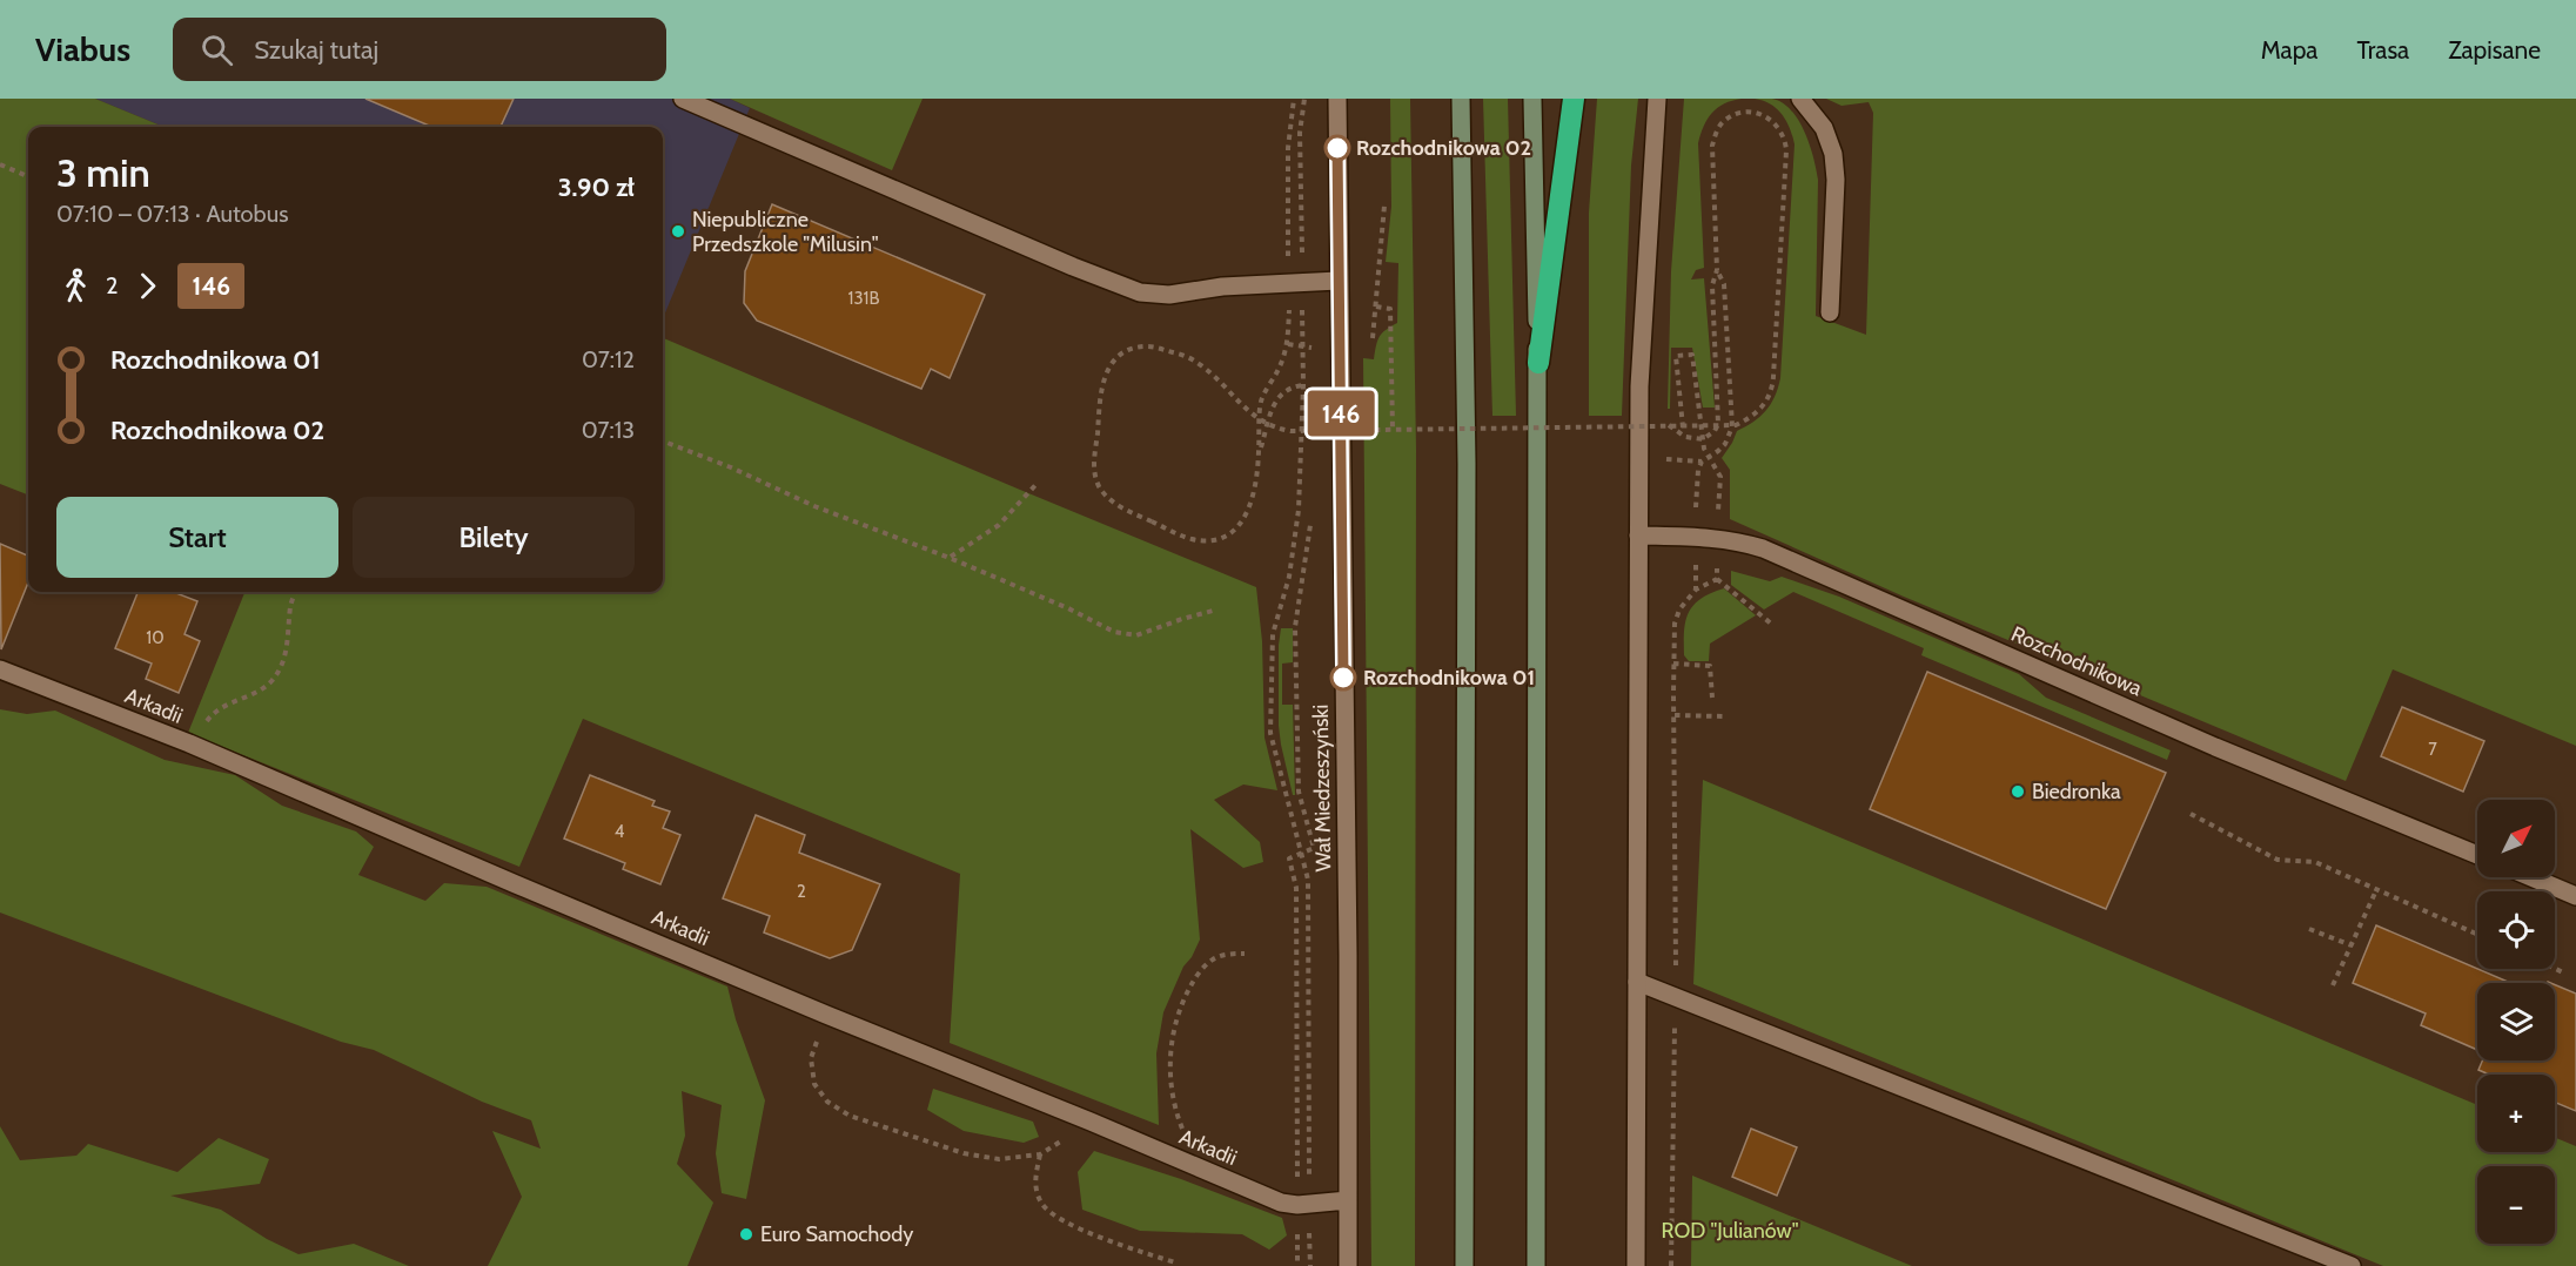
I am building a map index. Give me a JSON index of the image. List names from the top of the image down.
{
  "streets": {
    "street": ["Rozchodnikowa", "Arkadii", "Wał Miedzeszyński"]
  },
  "crossings": [
    ["Arkadii", "Wał Miedzeszyński"]
  ],
  "parks": ["ROD \"Julianów\""],
  "places": [
    "Rozchodnikowa 02",
    "Niepubliczne Przedszkole \"Milusin\"",
    "Rozchodnikowa 01",
    "Biedronka",
    "Euro Samochody"
  ],
  "lines": ["bus line 146"],
  "house_numbers": [
    "131B",
    "10",
    "7",
    "4",
    "2"
  ],
  "north": "top right",
  "page": {
    "header": "Viabus",
    "search": "Szukaj tutaj",
    "nav": ["Mapa", "Trasa", "Zapisane"],
    "on_map": "146",
    "heading": ["3 min", "07:10 – 07:13 · Autobus", "3.90 zł"],
    "legs": ["2", "146"],
    "list": [
      {
        "name": "Rozchodnikowa 01",
        "value": "07:12"
      },
      {
        "name": "Rozchodnikowa 02",
        "value": "07:13"
      }
    ],
    "buttons": ["Start", "Bilety"],
    "map_buttons": ["+", "−"]
  }
}
